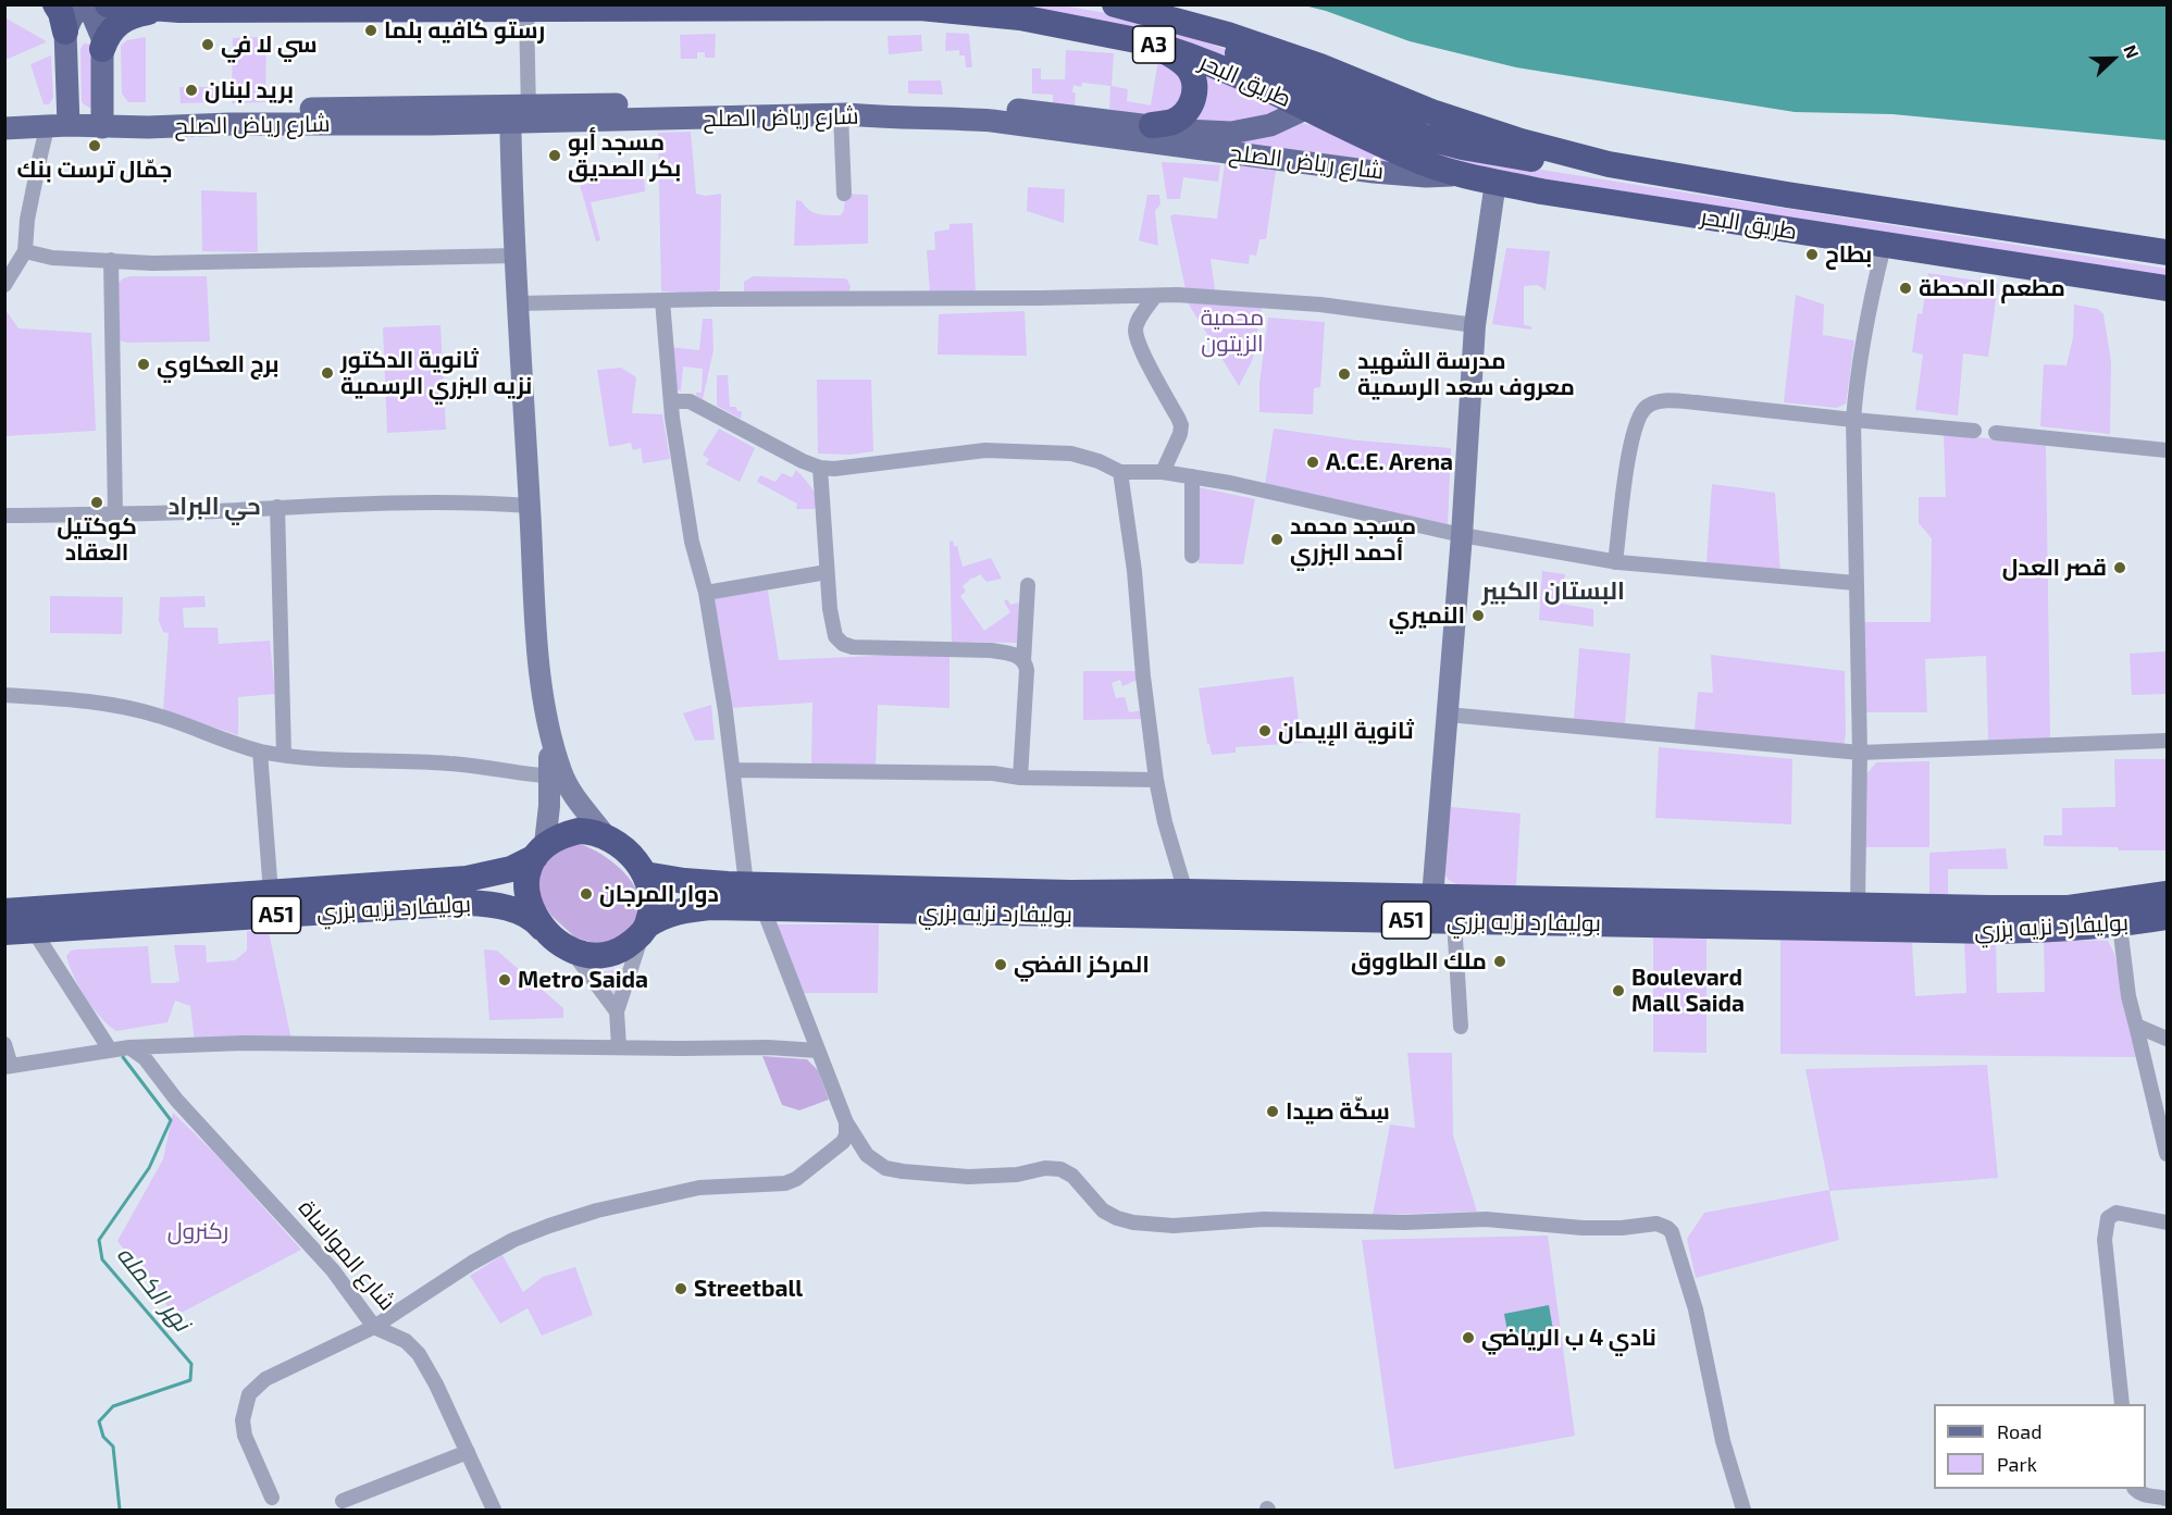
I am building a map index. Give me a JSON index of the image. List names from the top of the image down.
{
  "streets": {
    "highway": [
      "A3",
      "طريق البحر",
      "بوليفارد نزيه بزري",
      "A51"
    ],
    "main road": ["شارع رياض الصلح"],
    "street": ["شارع المواساة"]
  },
  "crossings": [
    ["طريق البحر", "شارع رياض الصلح"],
    ["بوليفارد نزيه بزري", "A51"]
  ],
  "districts": ["حي البراد", "البستان الكبير"],
  "water": ["نهر الكمله"],
  "parks": ["محمية الزيتون", "ركنرول"],
  "places": [
    "رستو كافيه بلما",
    "سي لا في",
    "بريد لبنان",
    "جمّال ترست بنك",
    "مسجد أبو بكر الصديق",
    "بطاح",
    "مطعم المحطة",
    "برج العكاوي",
    "ثانوية الدكتور نزيه البزري الرسمية",
    "مدرسة الشهيد معروف سعد الرسمية",
    "A.C.E. Arena",
    "كوكتيل العقاد",
    "مسجد محمد أحمد البزري",
    "قصر العدل",
    "النميري",
    "ثانوية الإيمان",
    "دوار المرجان",
    "ملك الطاووق",
    "المركز الفضي",
    "Metro Saida",
    "Boulevard Mall Saida",
    "سِكّة صيدا",
    "Streetball",
    "نادي 4 ب الرياضي"
  ],
  "legend": ["Road", "Park"],
  "north": "right"
}
